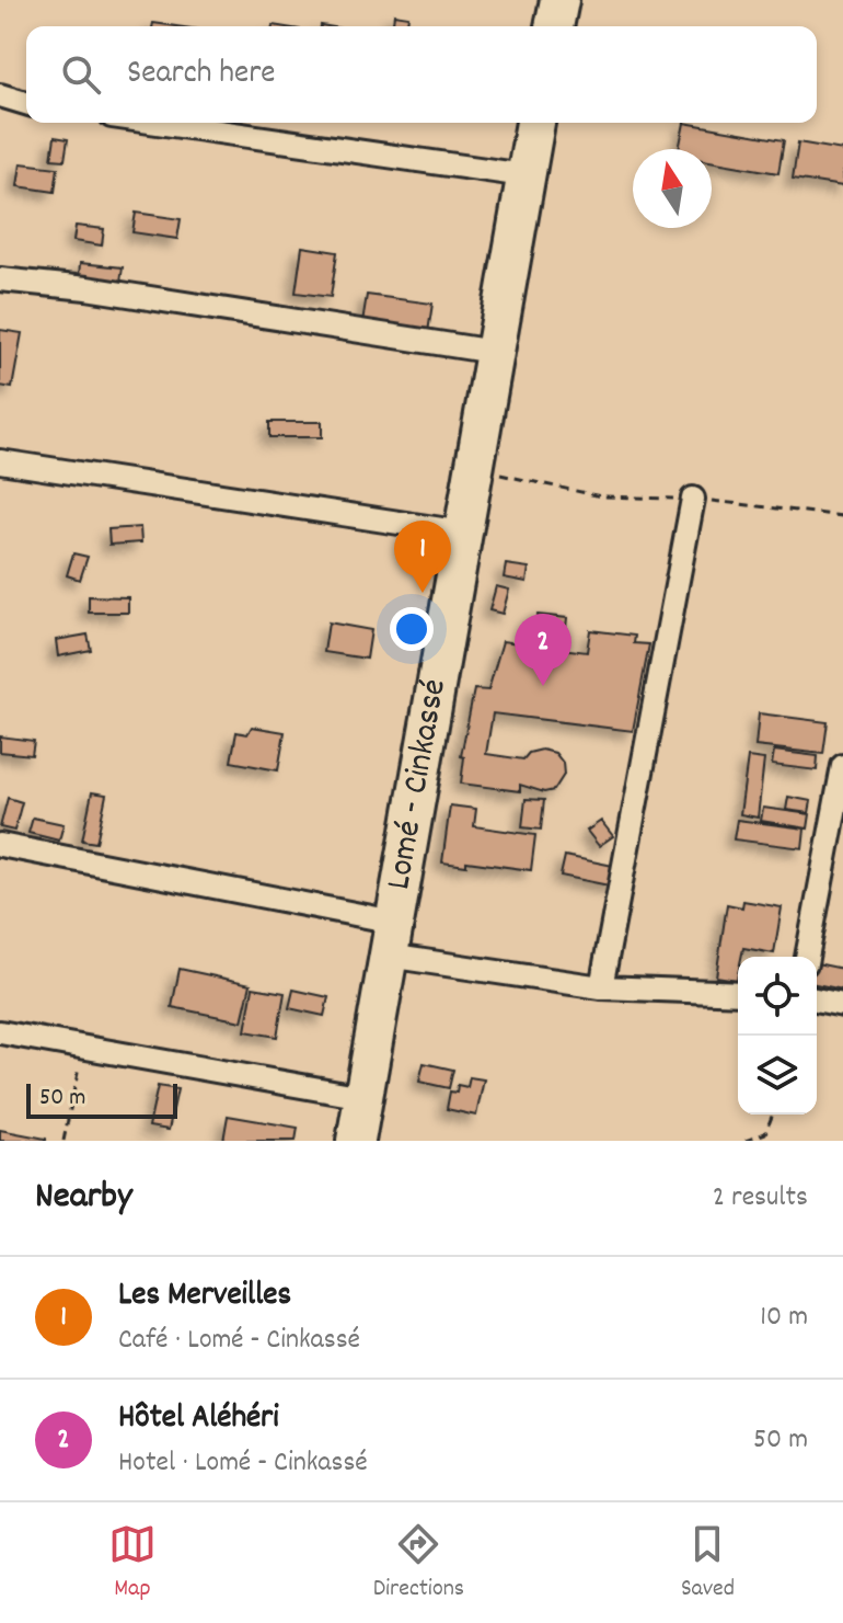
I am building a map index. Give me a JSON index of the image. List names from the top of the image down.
{
  "streets": {
    "highway": ["Lomé - Cinkassé"]
  },
  "scale_bar": "50 m",
  "north": "top",
  "page": {
    "search": "Search here",
    "pins": ["1", "2"],
    "scale": "50 m",
    "heading": ["Nearby", "2 results"],
    "list": [
      {
        "mark": "1",
        "name": "Les Merveilles",
        "note": "Café · Lomé - Cinkassé",
        "value": "10 m"
      },
      {
        "mark": "2",
        "name": "Hôtel Aléhéri",
        "note": "Hotel · Lomé - Cinkassé",
        "value": "50 m"
      }
    ],
    "nav": ["Map", "Directions", "Saved"]
  }
}
